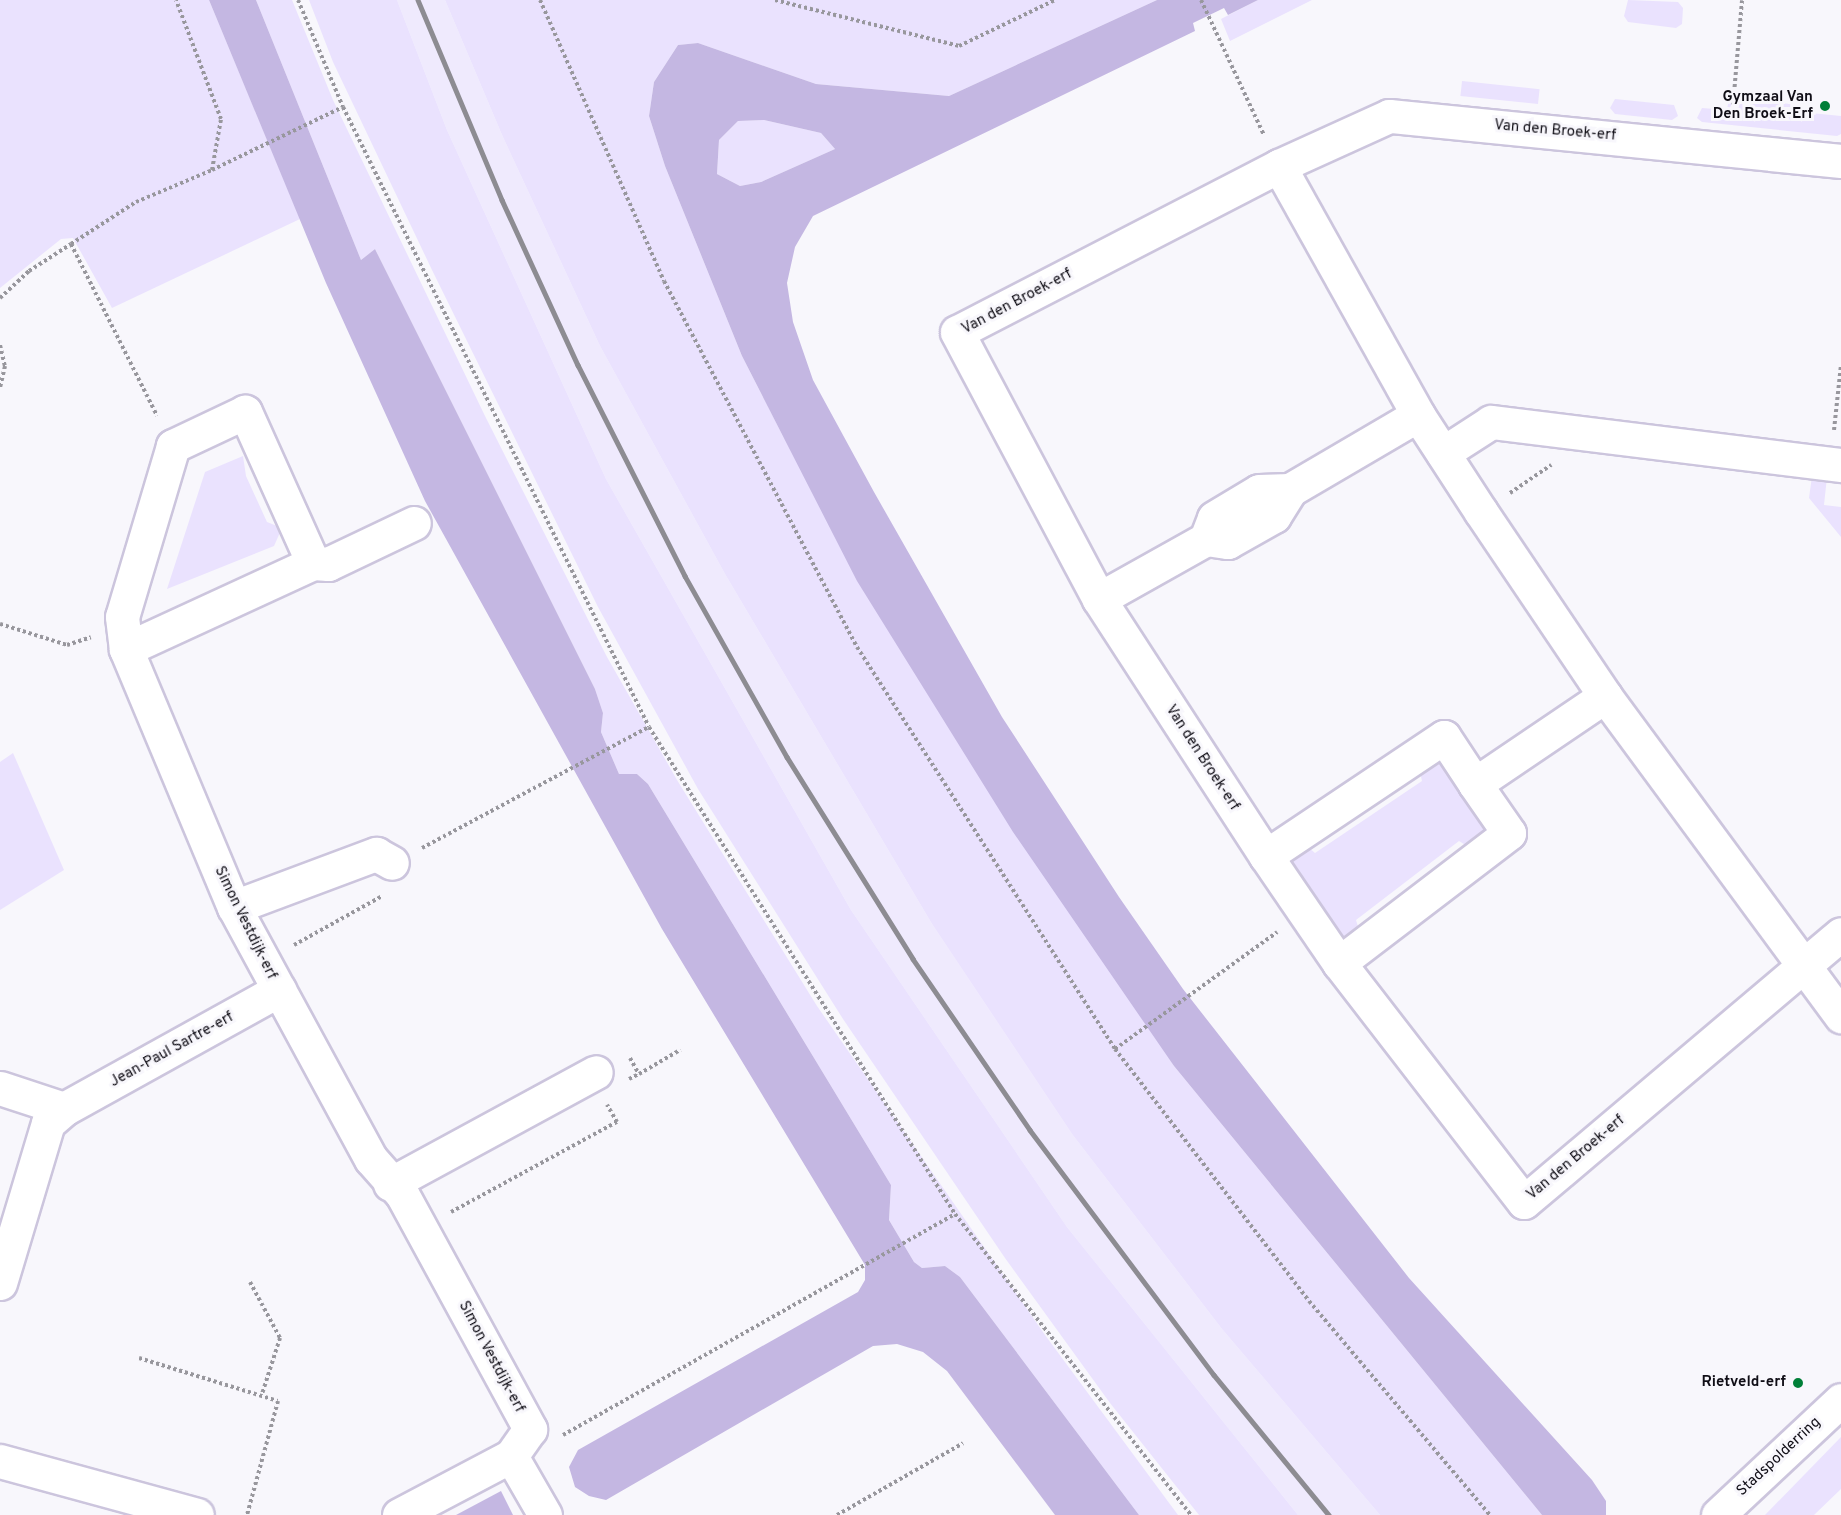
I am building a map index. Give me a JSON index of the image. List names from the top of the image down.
{
  "streets": {
    "street": [
      "Van den Broek-erf",
      "Simon Vestdijk-erf",
      "Jean-Paul Sartre-erf",
      "Stadspolderring"
    ]
  },
  "crossings": [
    ["Simon Vestdijk-erf", "Jean-Paul Sartre-erf"]
  ],
  "places": ["Gymzaal Van Den Broek-Erf", "Rietveld-erf"]
}
